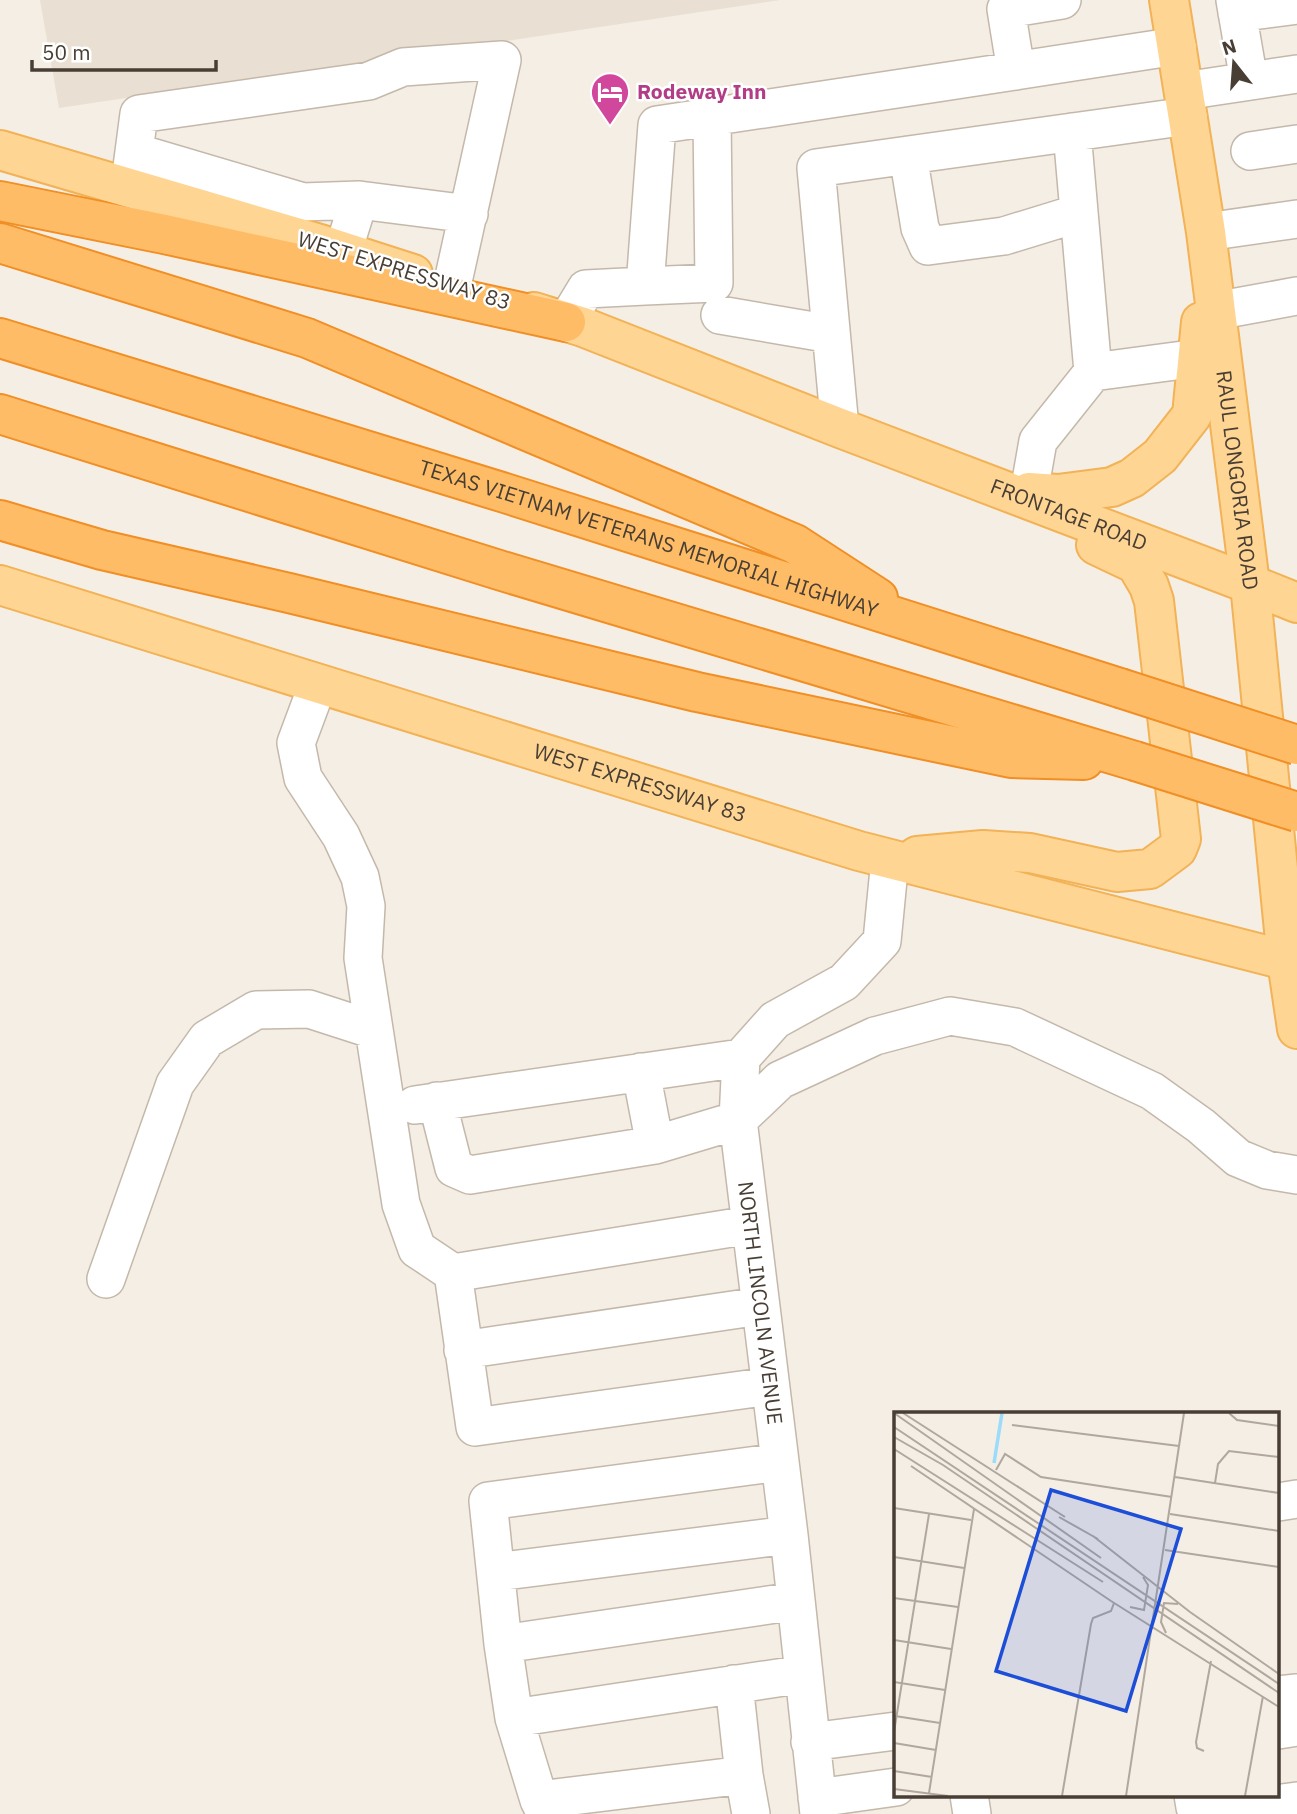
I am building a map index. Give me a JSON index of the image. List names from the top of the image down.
{
  "streets": {
    "highway": ["TEXAS VIETNAM VETERANS MEMORIAL HIGHWAY"],
    "main road": ["WEST EXPRESSWAY 83", "RAUL LONGORIA ROAD", "FRONTAGE ROAD"],
    "street": ["NORTH LINCOLN AVENUE"]
  },
  "crossings": [
    ["WEST EXPRESSWAY 83", "RAUL LONGORIA ROAD"],
    ["WEST EXPRESSWAY 83", "FRONTAGE ROAD"],
    ["RAUL LONGORIA ROAD", "FRONTAGE ROAD"]
  ],
  "places": {
    "hotel": ["Rodeway Inn"]
  },
  "scale_bar": "50 m",
  "north": "top"
}
